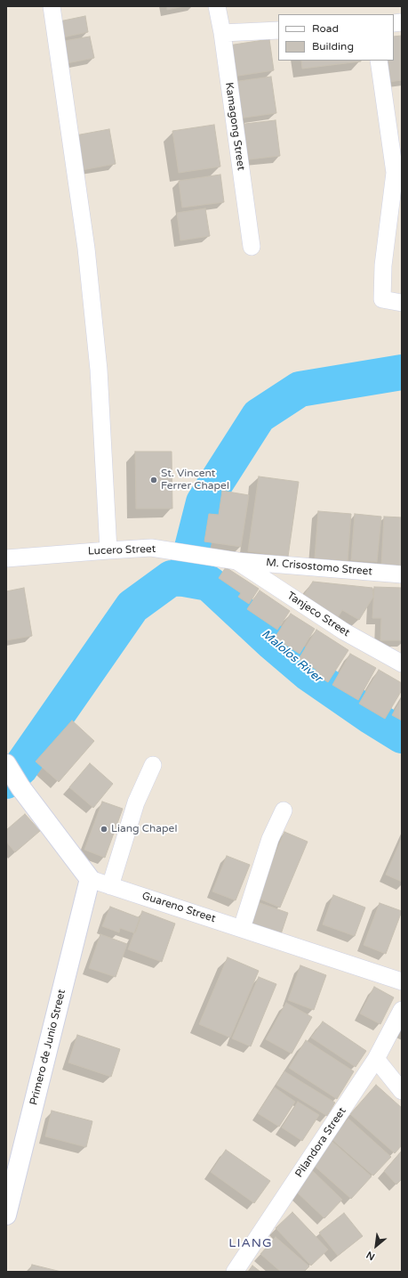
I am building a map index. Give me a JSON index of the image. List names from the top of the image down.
{
  "streets": {
    "street": [
      "Kamagong Street",
      "Lucero Street",
      "M. Crisostomo Street",
      "Tanjeco Street",
      "Guareno Street",
      "Primero de Junio Street",
      "Pilandora Street"
    ]
  },
  "crossings": [
    ["Lucero Street", "M. Crisostomo Street"],
    ["Lucero Street", "Tanjeco Street"],
    ["M. Crisostomo Street", "Tanjeco Street"],
    ["Guareno Street", "Primero de Junio Street"]
  ],
  "districts": ["LIANG"],
  "water": ["Malolos River"],
  "places": ["St. Vincent Ferrer Chapel", "Liang Chapel"],
  "legend": ["Road", "Building"],
  "north": "bottom left"
}
